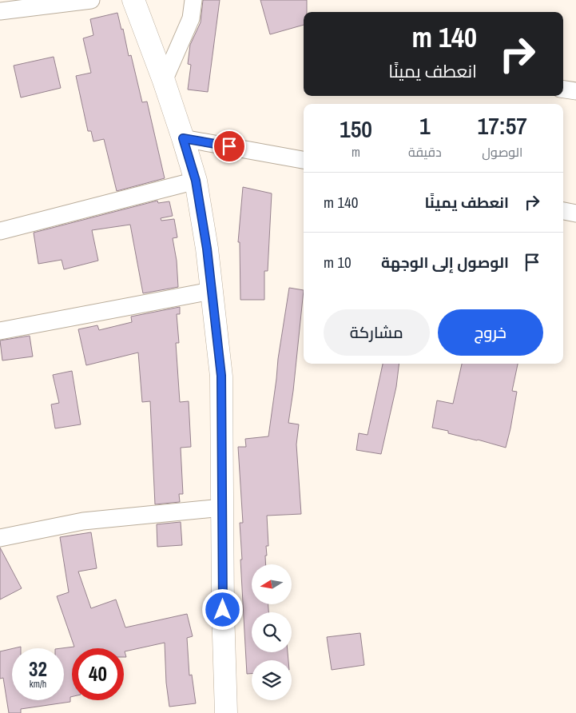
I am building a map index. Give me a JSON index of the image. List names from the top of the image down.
{
  "north": "left",
  "page": {
    "turn": ["140 m", "انعطف يمينًا"],
    "eta": [
      "17:57",
      "الوصول",
      "1",
      "دقيقة",
      "150",
      "m"
    ],
    "list": [
      {
        "name": "انعطف يمينًا",
        "value": "140 m"
      },
      {
        "name": "الوصول إلى الوجهة",
        "value": "10 m"
      }
    ],
    "buttons": ["خروج", "مشاركة"],
    "speed": "32 km/h",
    "limit": "40"
  }
}
